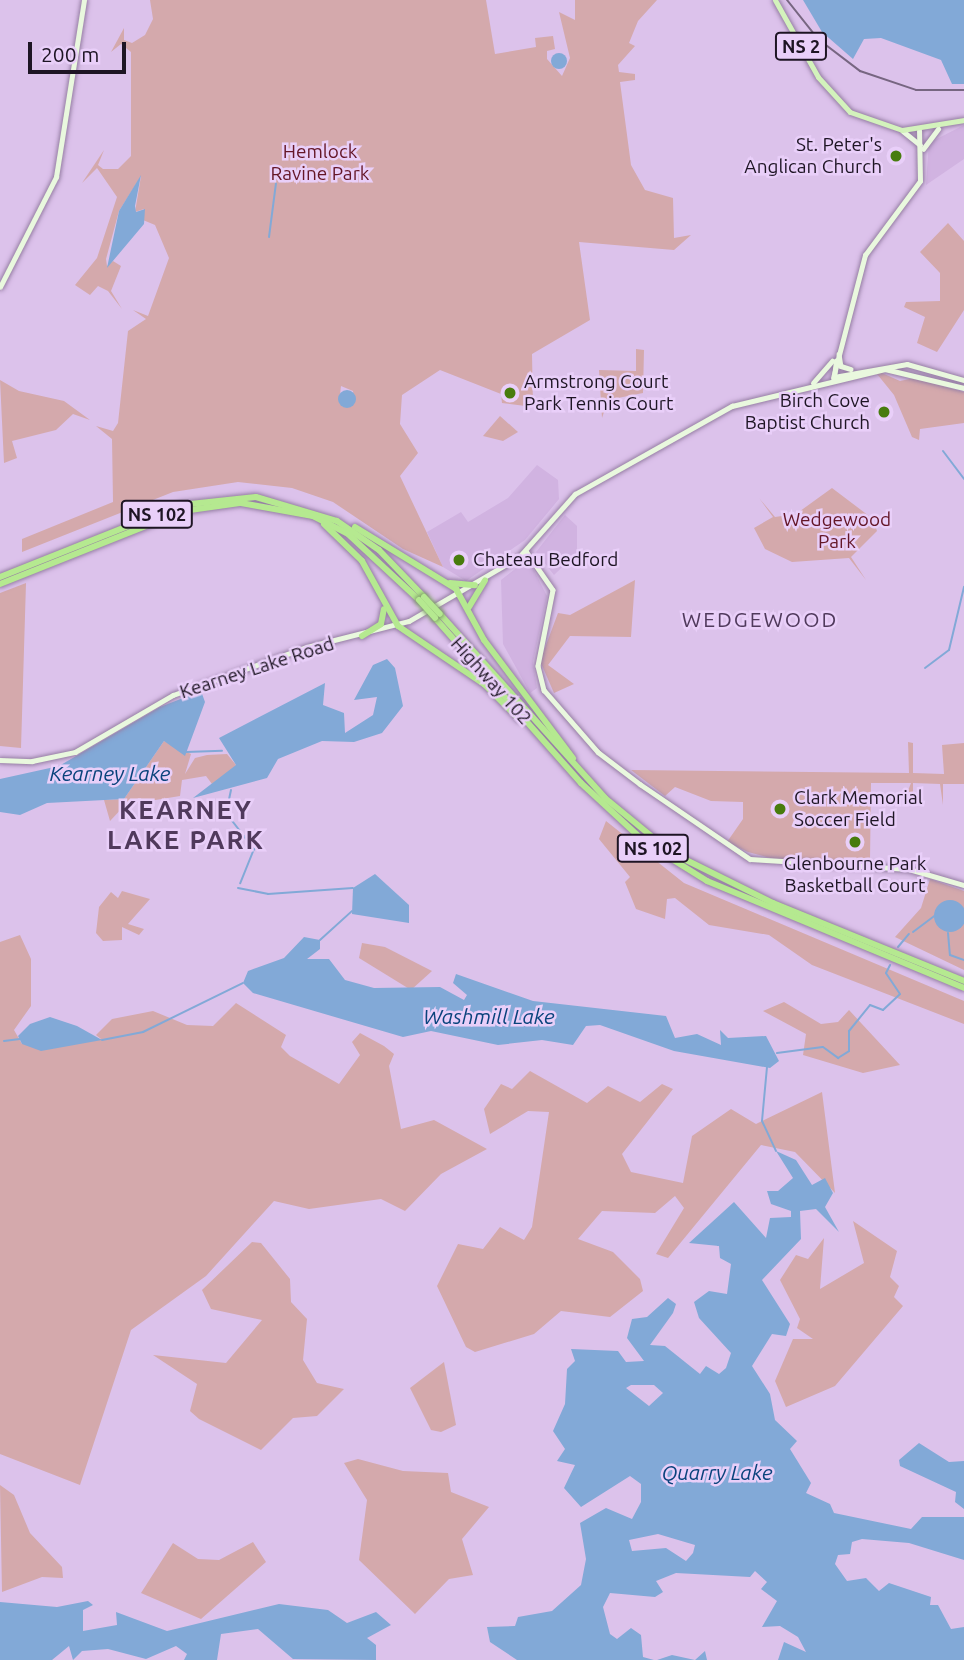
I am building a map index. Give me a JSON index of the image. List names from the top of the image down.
{
  "streets": {
    "highway": ["NS 102", "Highway 102"],
    "main road": ["NS 2", "Kearney Lake Road"]
  },
  "districts": ["WEDGEWOOD", "KEARNEY LAKE PARK"],
  "water": ["Kearney Lake", "Washmill Lake", "Quarry Lake"],
  "parks": ["Hemlock Ravine Park", "Wedgewood Park"],
  "places": [
    "St. Peter's Anglican Church",
    "Armstrong Court Park Tennis Court",
    "Birch Cove Baptist Church",
    "Chateau Bedford",
    "Clark Memorial Soccer Field",
    "Glenbourne Park Basketball Court"
  ],
  "scale_bar": "200 m"
}
